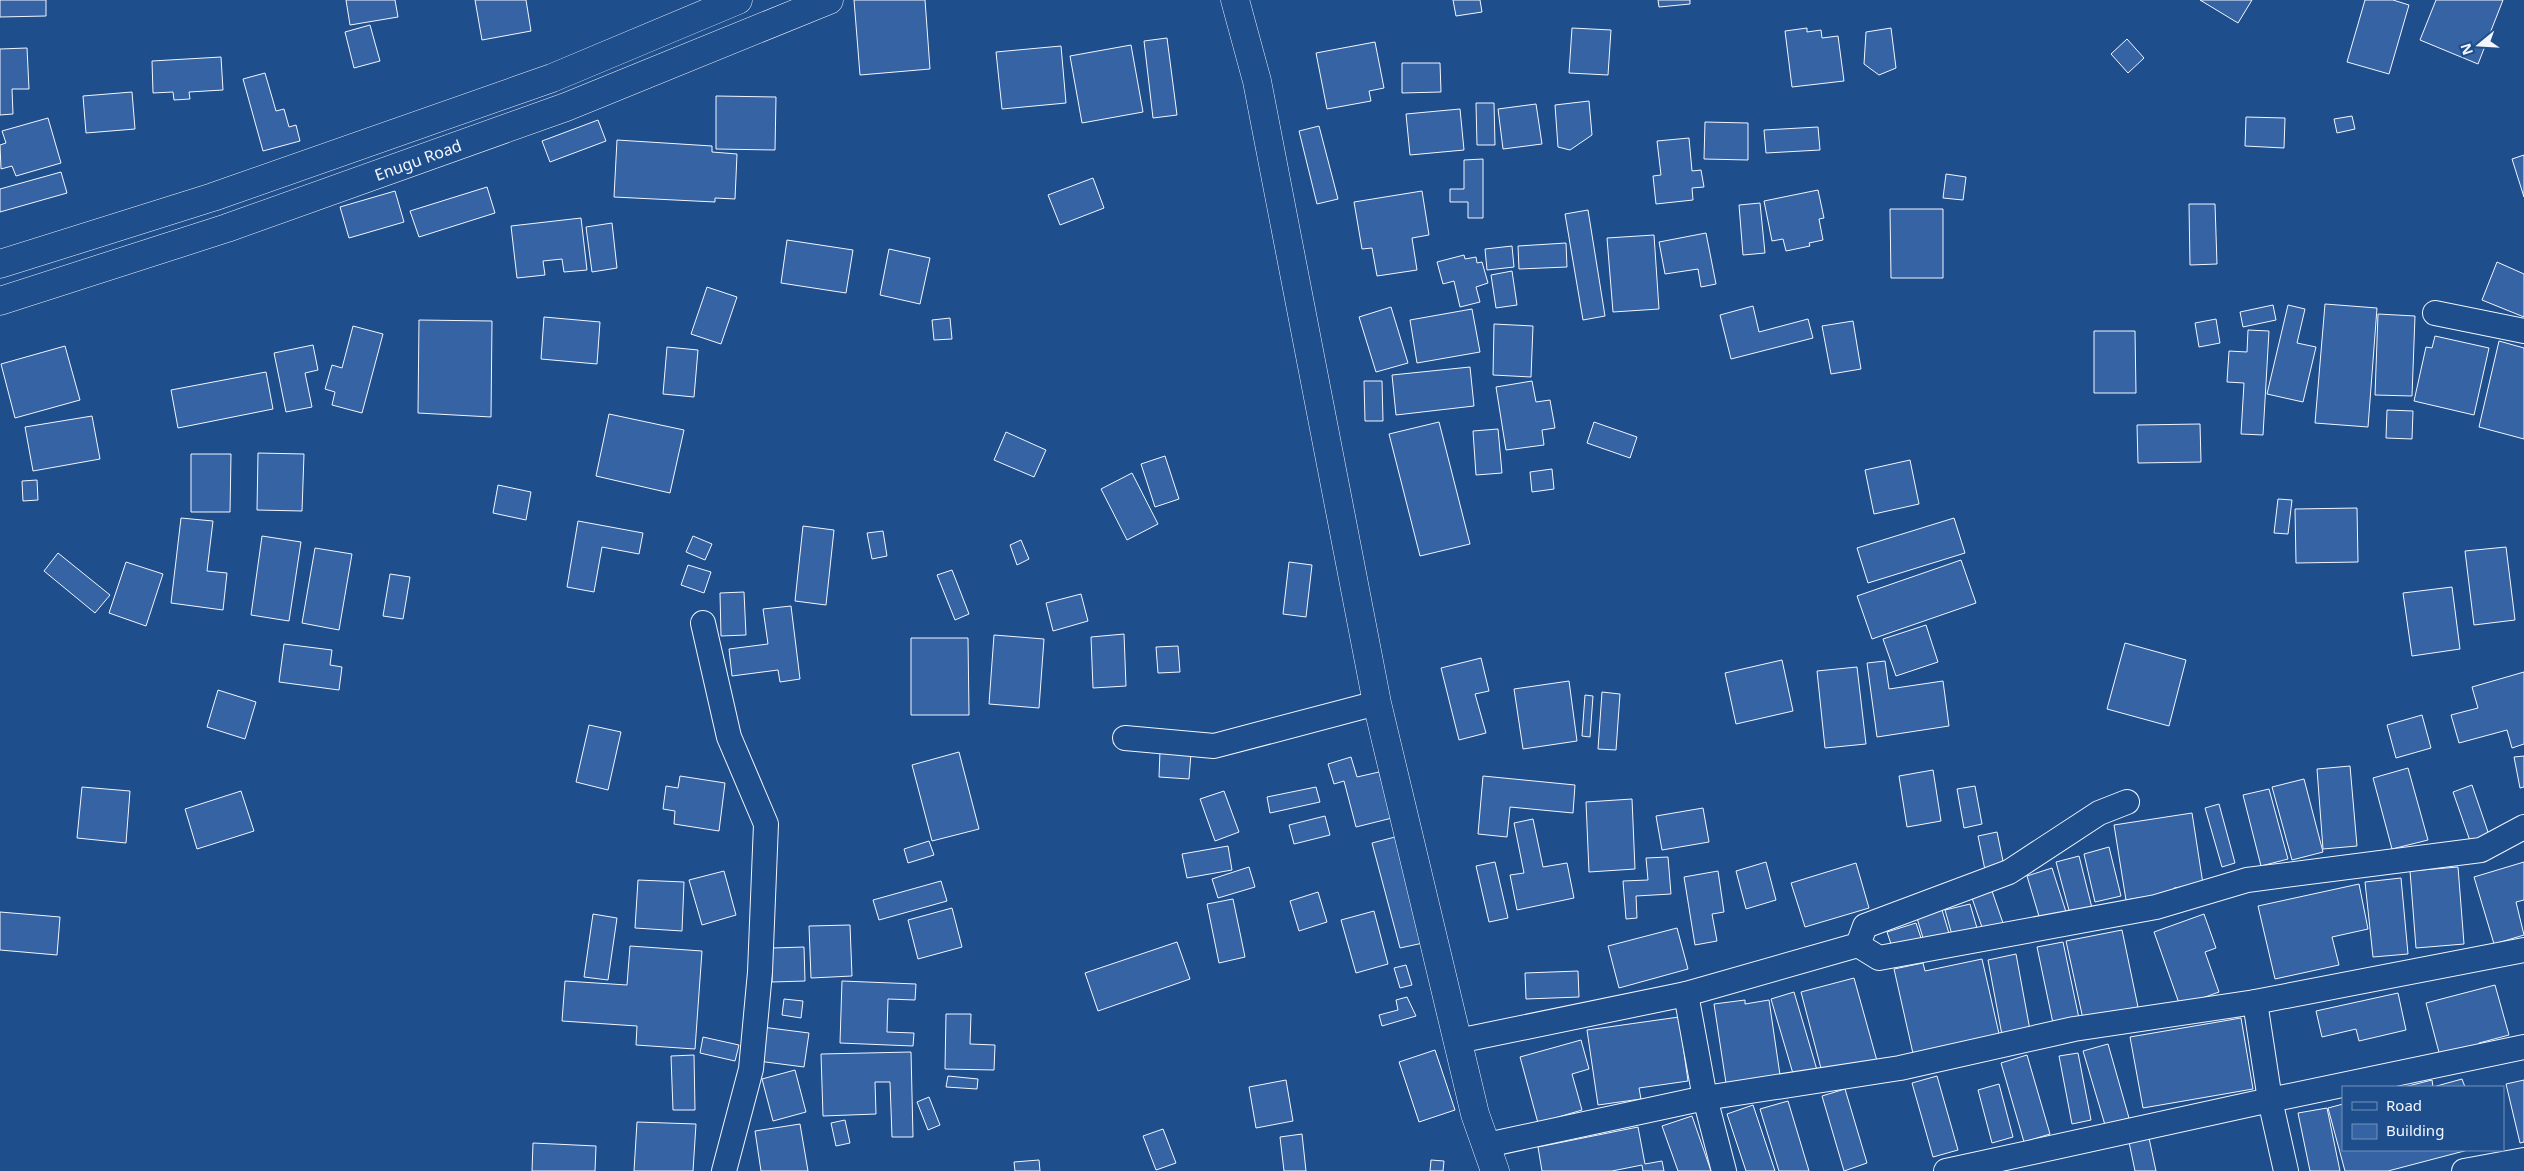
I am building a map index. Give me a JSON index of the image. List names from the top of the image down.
{
  "streets": {
    "main road": ["Enugu Road"]
  },
  "legend": ["Road", "Building"],
  "north": "left"
}
